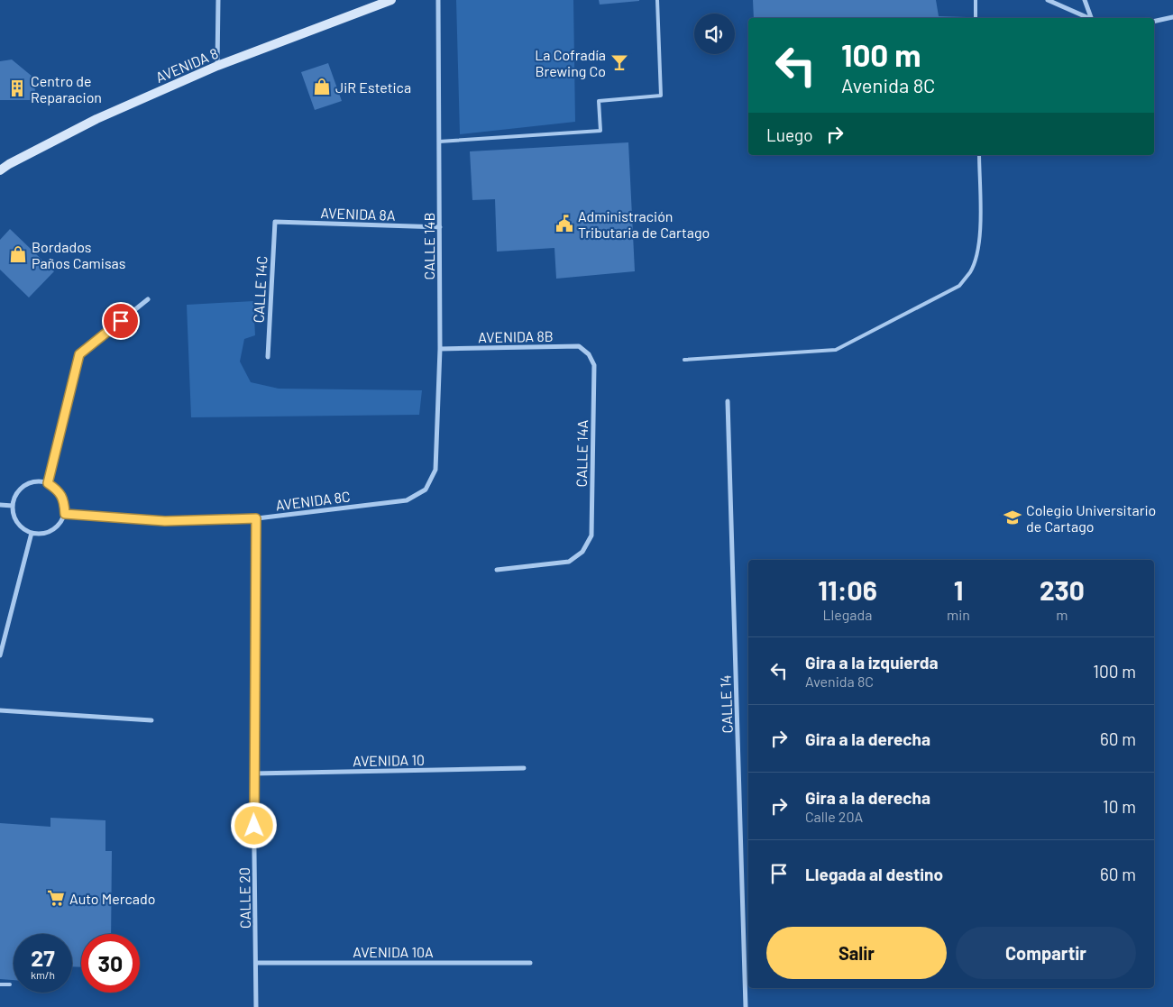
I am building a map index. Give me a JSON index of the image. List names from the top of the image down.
{
  "streets": {
    "main road": ["AVENIDA 8"],
    "street": [
      "AVENIDA 8A",
      "CALLE 14B",
      "CALLE 14C",
      "AVENIDA 8B",
      "CALLE 14A",
      "AVENIDA 8C",
      "CALLE 14",
      "AVENIDA 10",
      "CALLE 20",
      "AVENIDA 10A"
    ]
  },
  "crossings": [
    ["AVENIDA 8A", "CALLE 14B"],
    ["AVENIDA 8A", "CALLE 14C"],
    ["CALLE 14B", "AVENIDA 8B"],
    ["CALLE 14B", "AVENIDA 8C"],
    ["AVENIDA 8B", "CALLE 14A"],
    ["AVENIDA 8C", "CALLE 20"],
    ["AVENIDA 10", "CALLE 20"],
    ["CALLE 20", "AVENIDA 10A"]
  ],
  "places": {
    "bar": ["La Cofradía Brewing Co"],
    "shop": ["JiR Estetica", "Bordados Paños Camisas"],
    "building": ["Centro de Reparacion"],
    "public building": ["Administración Tributaria de Cartago"],
    "school or university": ["Colegio Universitario de Cartago"],
    "supermarket": ["Auto Mercado"]
  },
  "page": {
    "turn": ["100 m", "Avenida 8C"],
    "then": "Luego",
    "eta": [
      "11:06",
      "Llegada",
      "1",
      "min",
      "230",
      "m"
    ],
    "list": [
      {
        "name": "Gira a la izquierda",
        "note": "Avenida 8C",
        "value": "100 m"
      },
      {
        "name": "Gira a la derecha",
        "value": "60 m"
      },
      {
        "name": "Gira a la derecha",
        "note": "Calle 20A",
        "value": "10 m"
      },
      {
        "name": "Llegada al destino",
        "value": "60 m"
      }
    ],
    "buttons": ["Salir", "Compartir"],
    "speed": "27 km/h",
    "limit": "30"
  }
}
